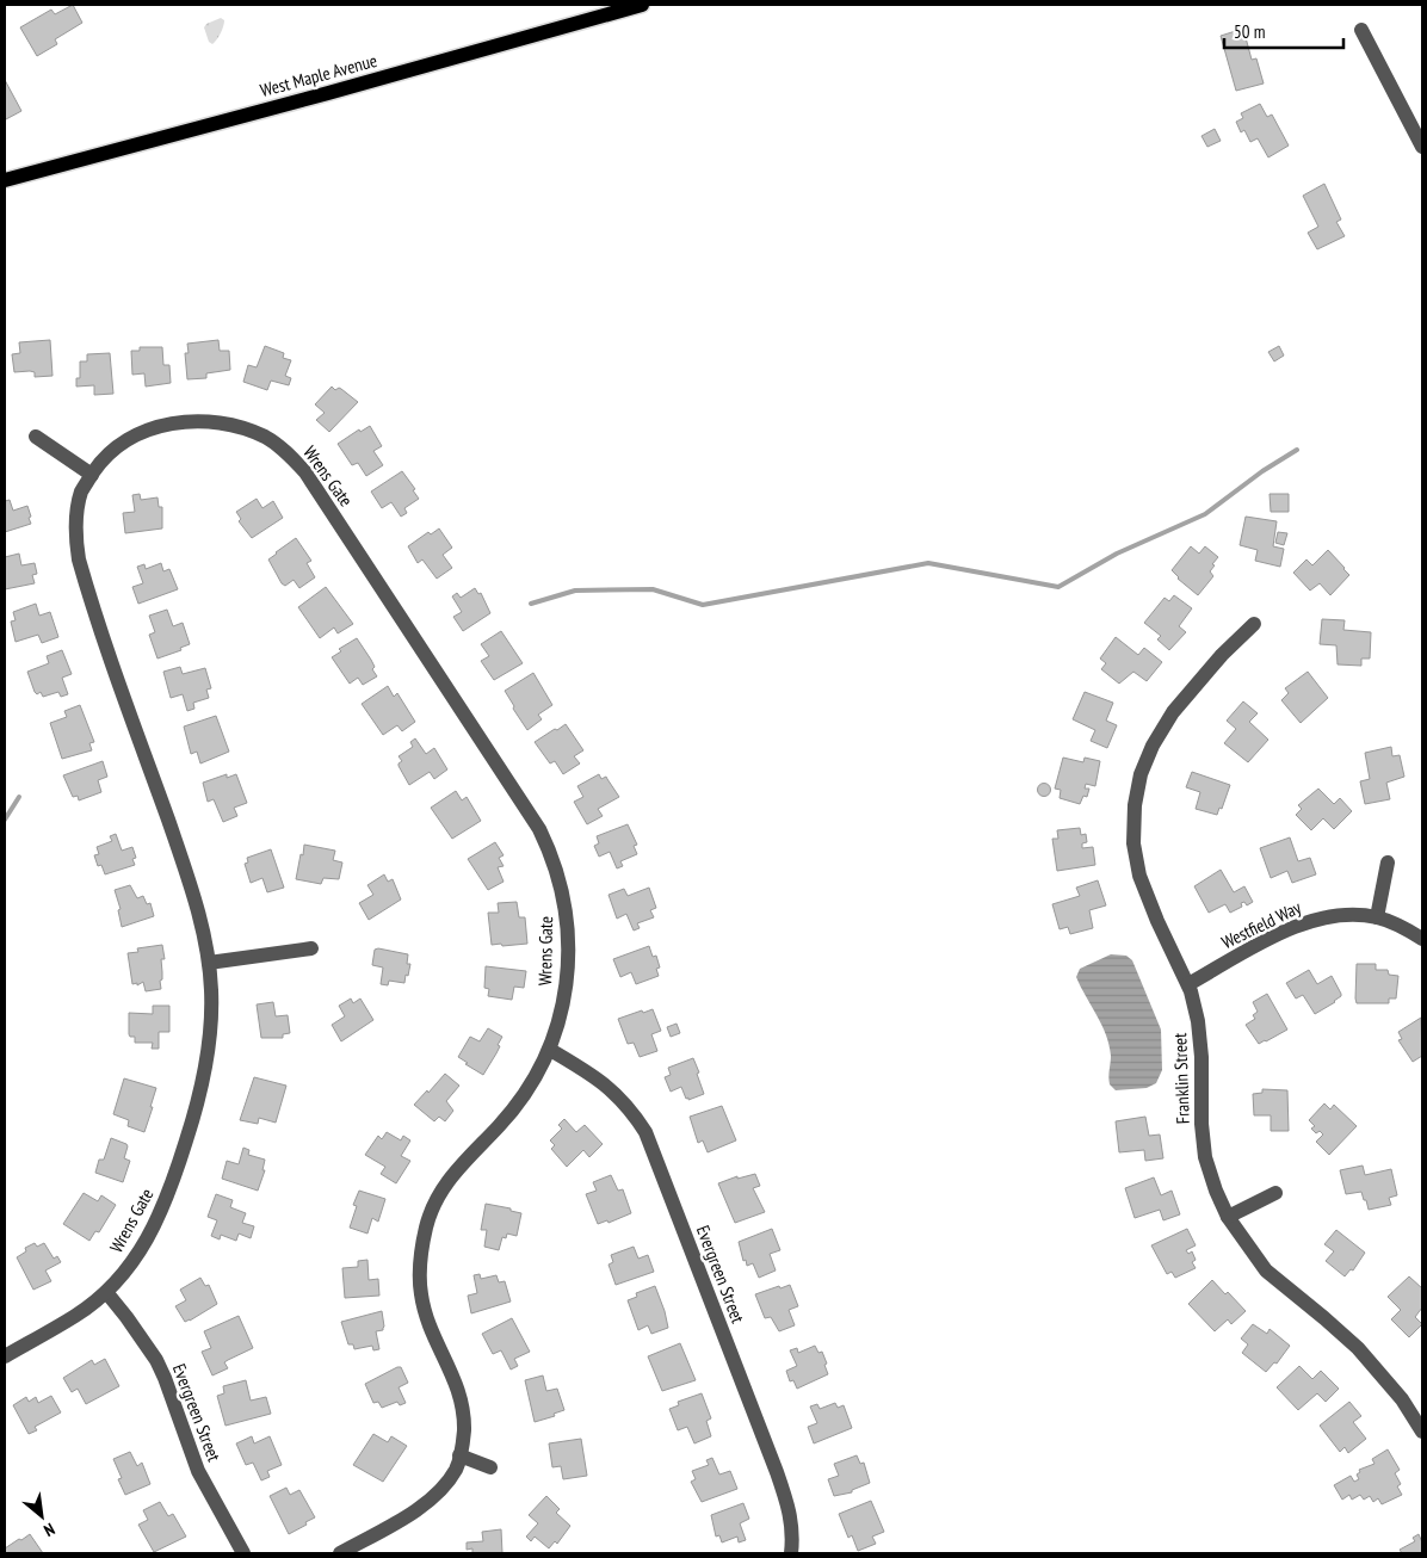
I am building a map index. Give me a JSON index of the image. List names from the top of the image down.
{
  "streets": {
    "main road": ["West Maple Avenue"],
    "street": [
      "Wrens Gate",
      "Westfield Way",
      "Franklin Street",
      "Evergreen Street"
    ]
  },
  "crossings": [
    ["Wrens Gate", "Evergreen Street"],
    ["Westfield Way", "Franklin Street"]
  ],
  "scale_bar": "50 m",
  "north": "bottom right"
}
